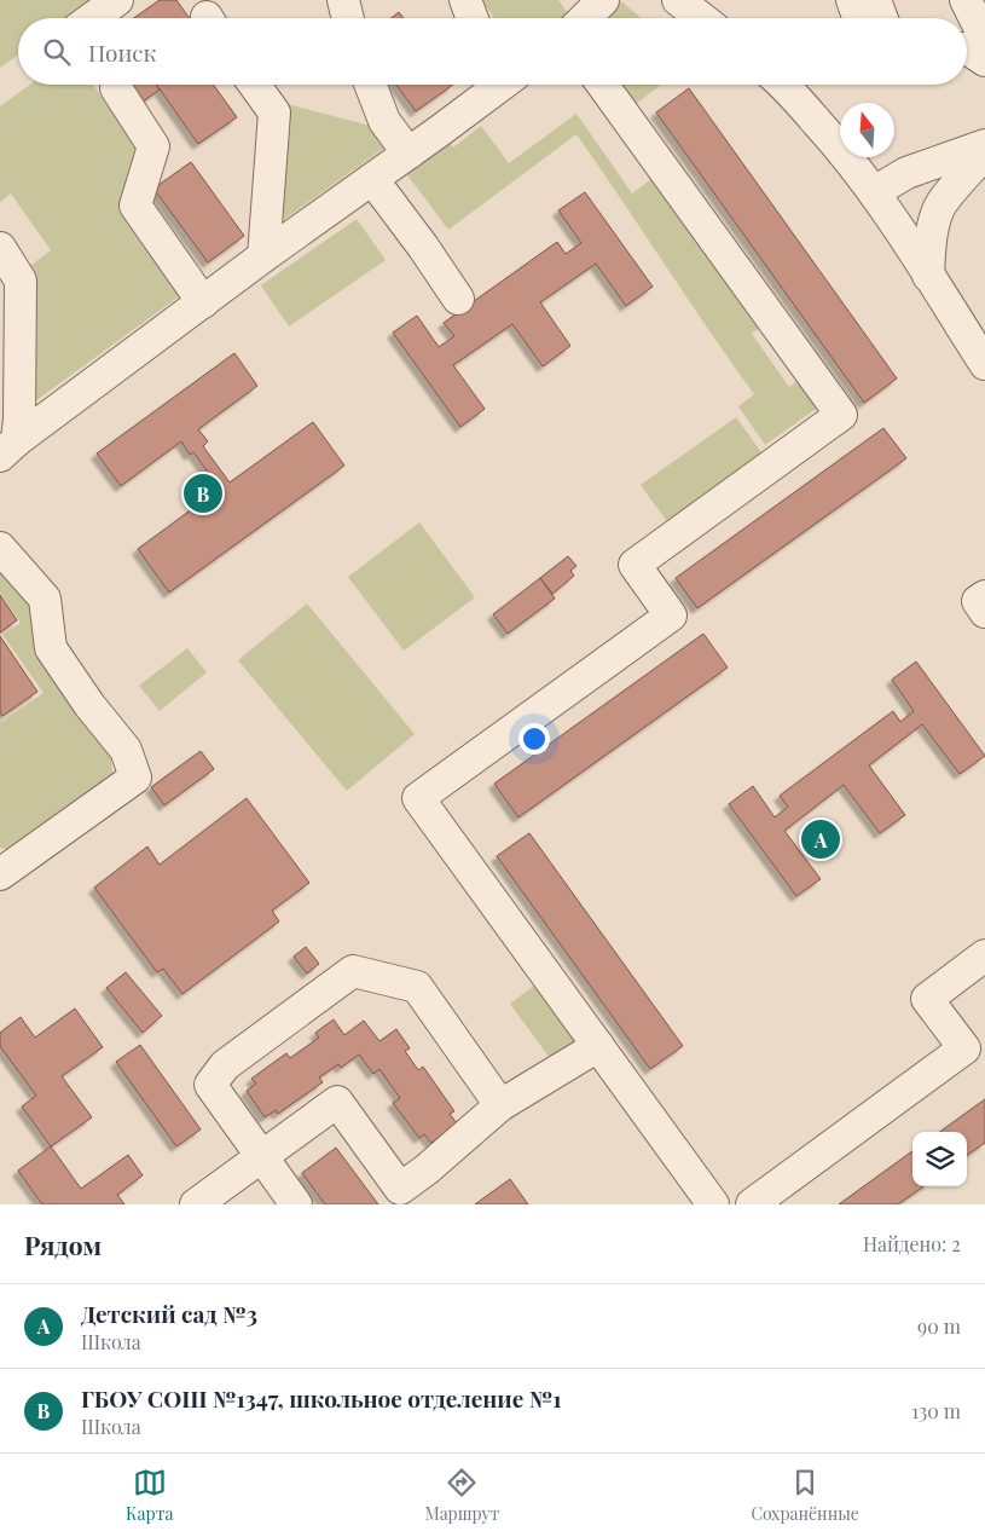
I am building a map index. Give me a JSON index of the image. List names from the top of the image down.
{
  "north": "top",
  "page": {
    "search": "Поиск",
    "pins": ["B", "A"],
    "heading": ["Рядом", "Найдено: 2"],
    "list": [
      {
        "mark": "A",
        "name": "Детский сад №3",
        "note": "Школа",
        "value": "90 m"
      },
      {
        "mark": "B",
        "name": "ГБОУ СОШ №1347, школьное отделение №1",
        "note": "Школа",
        "value": "130 m"
      }
    ],
    "nav": ["Карта", "Маршрут", "Сохранённые"]
  }
}
